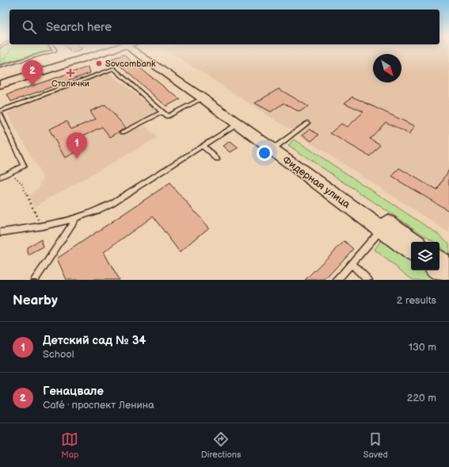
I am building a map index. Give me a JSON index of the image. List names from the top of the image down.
{
  "streets": {
    "street": ["Фидерная улица"]
  },
  "places": {
    "other": ["Sovcombank"],
    "health": ["Столички"]
  },
  "north": "bottom right",
  "page": {
    "search": "Search here",
    "pins": ["2", "1"],
    "heading": ["Nearby", "2 results"],
    "list": [
      {
        "mark": "1",
        "name": "Детский сад № 34",
        "note": "School",
        "value": "130 m"
      },
      {
        "mark": "2",
        "name": "Генацвале",
        "note": "Café · проспект Ленина",
        "value": "220 m"
      }
    ],
    "nav": ["Map", "Directions", "Saved"]
  }
}
